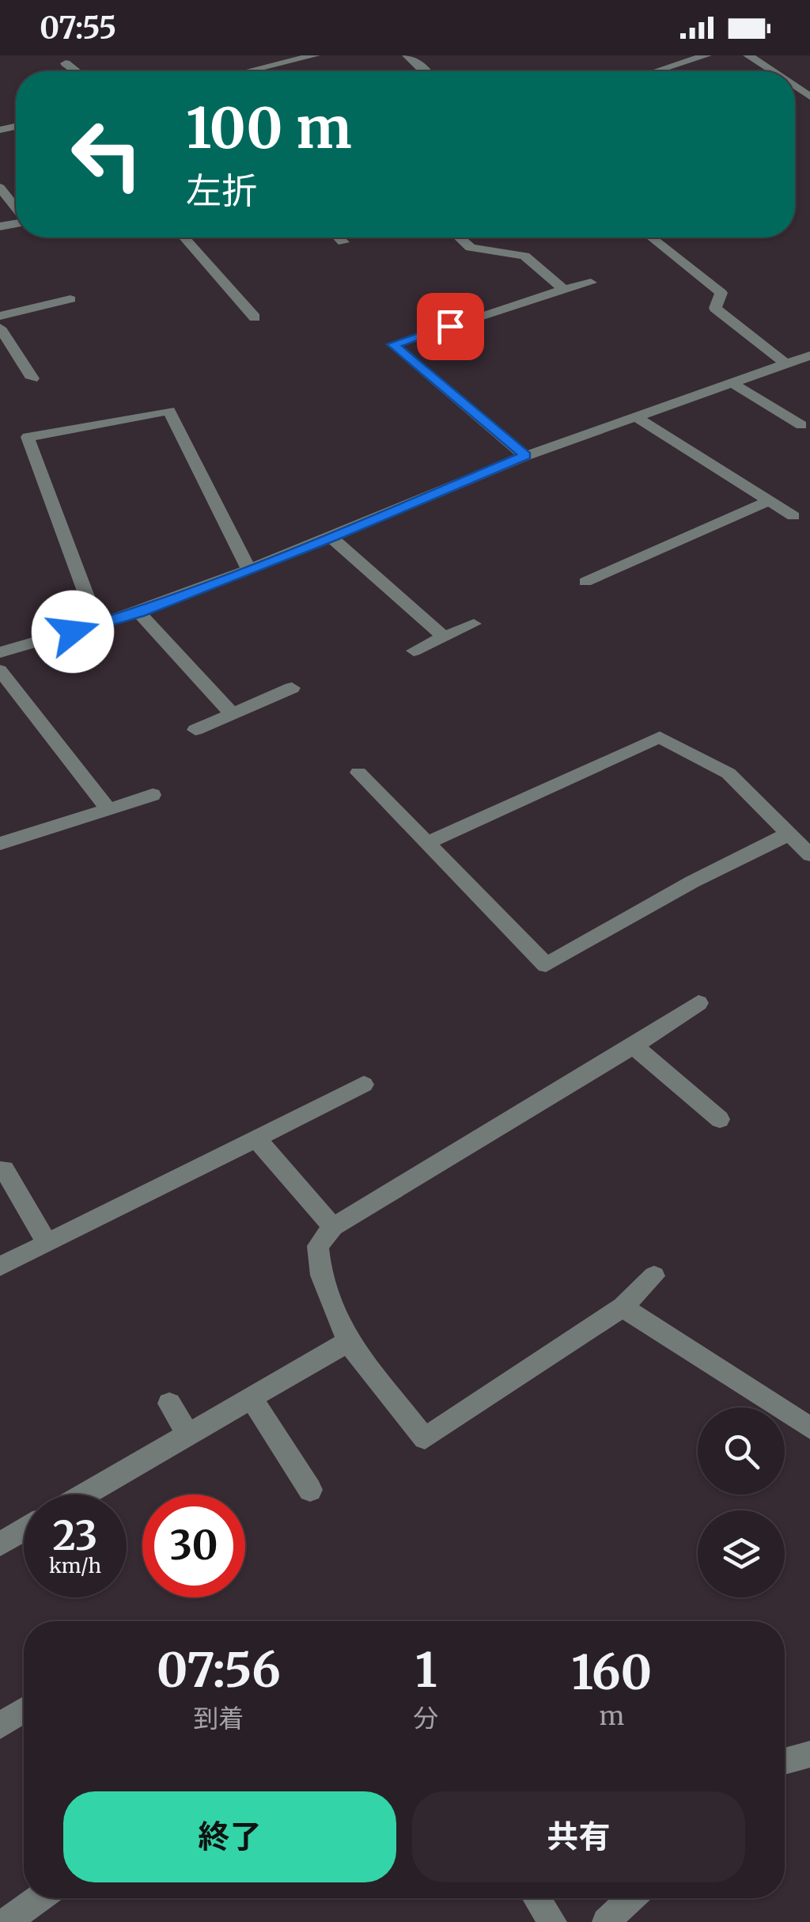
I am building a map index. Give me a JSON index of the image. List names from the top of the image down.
{
  "page": {
    "status": "07:55",
    "turn": ["100 m", "左折"],
    "speed": "23 km/h",
    "limit": "30",
    "eta": [
      "07:56",
      "到着",
      "1",
      "分",
      "160",
      "m"
    ],
    "buttons": ["終了", "共有"]
  }
}
